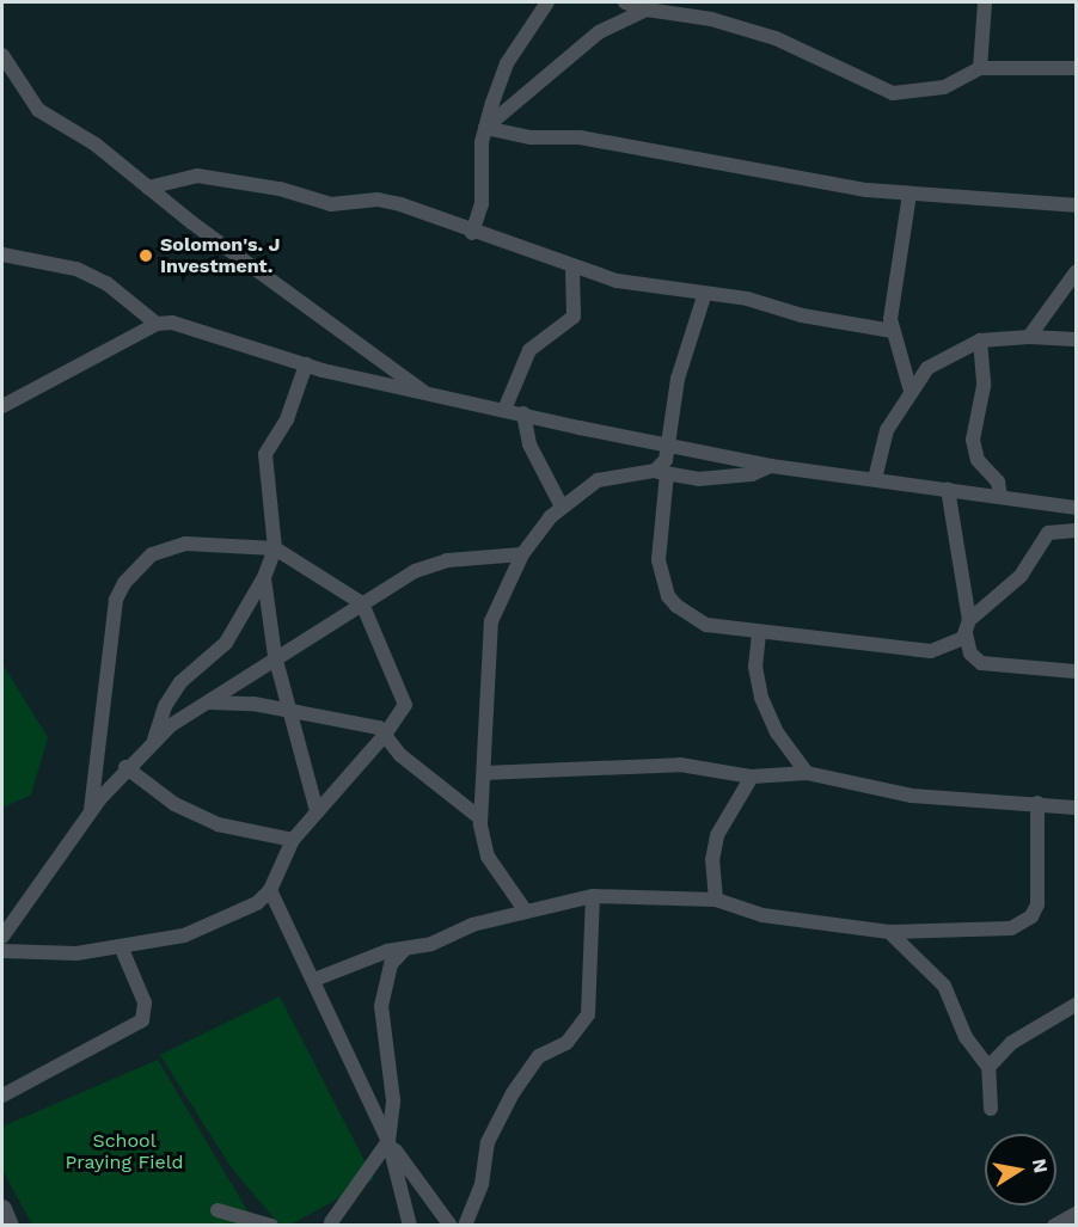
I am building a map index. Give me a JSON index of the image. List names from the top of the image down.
{
  "parks": ["School Praying Field"],
  "places": ["Solomon's. J Investment."],
  "north": "right"
}
